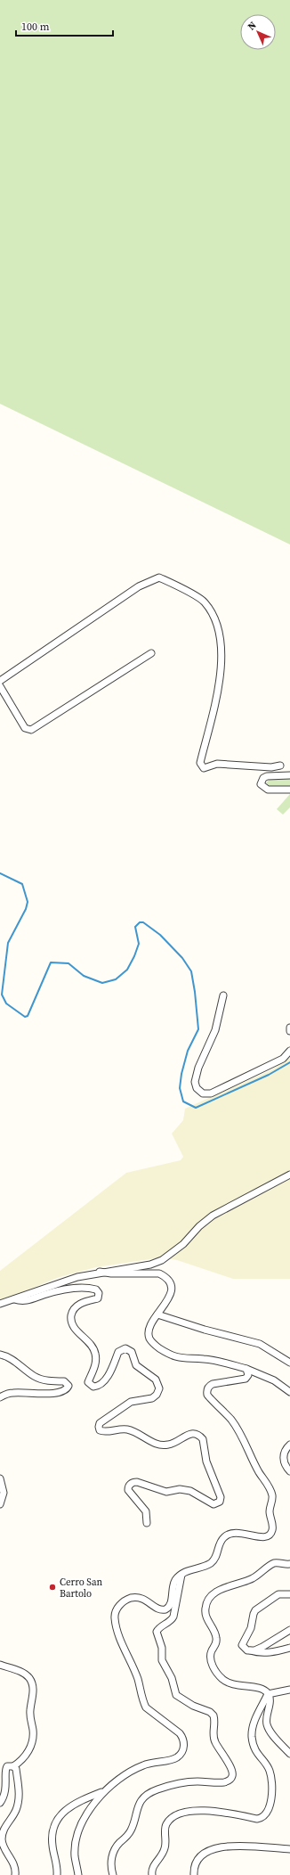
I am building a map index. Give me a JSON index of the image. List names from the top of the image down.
{
  "places": ["Cerro San Bartolo"],
  "scale_bar": "100 m",
  "north": "top left"
}
